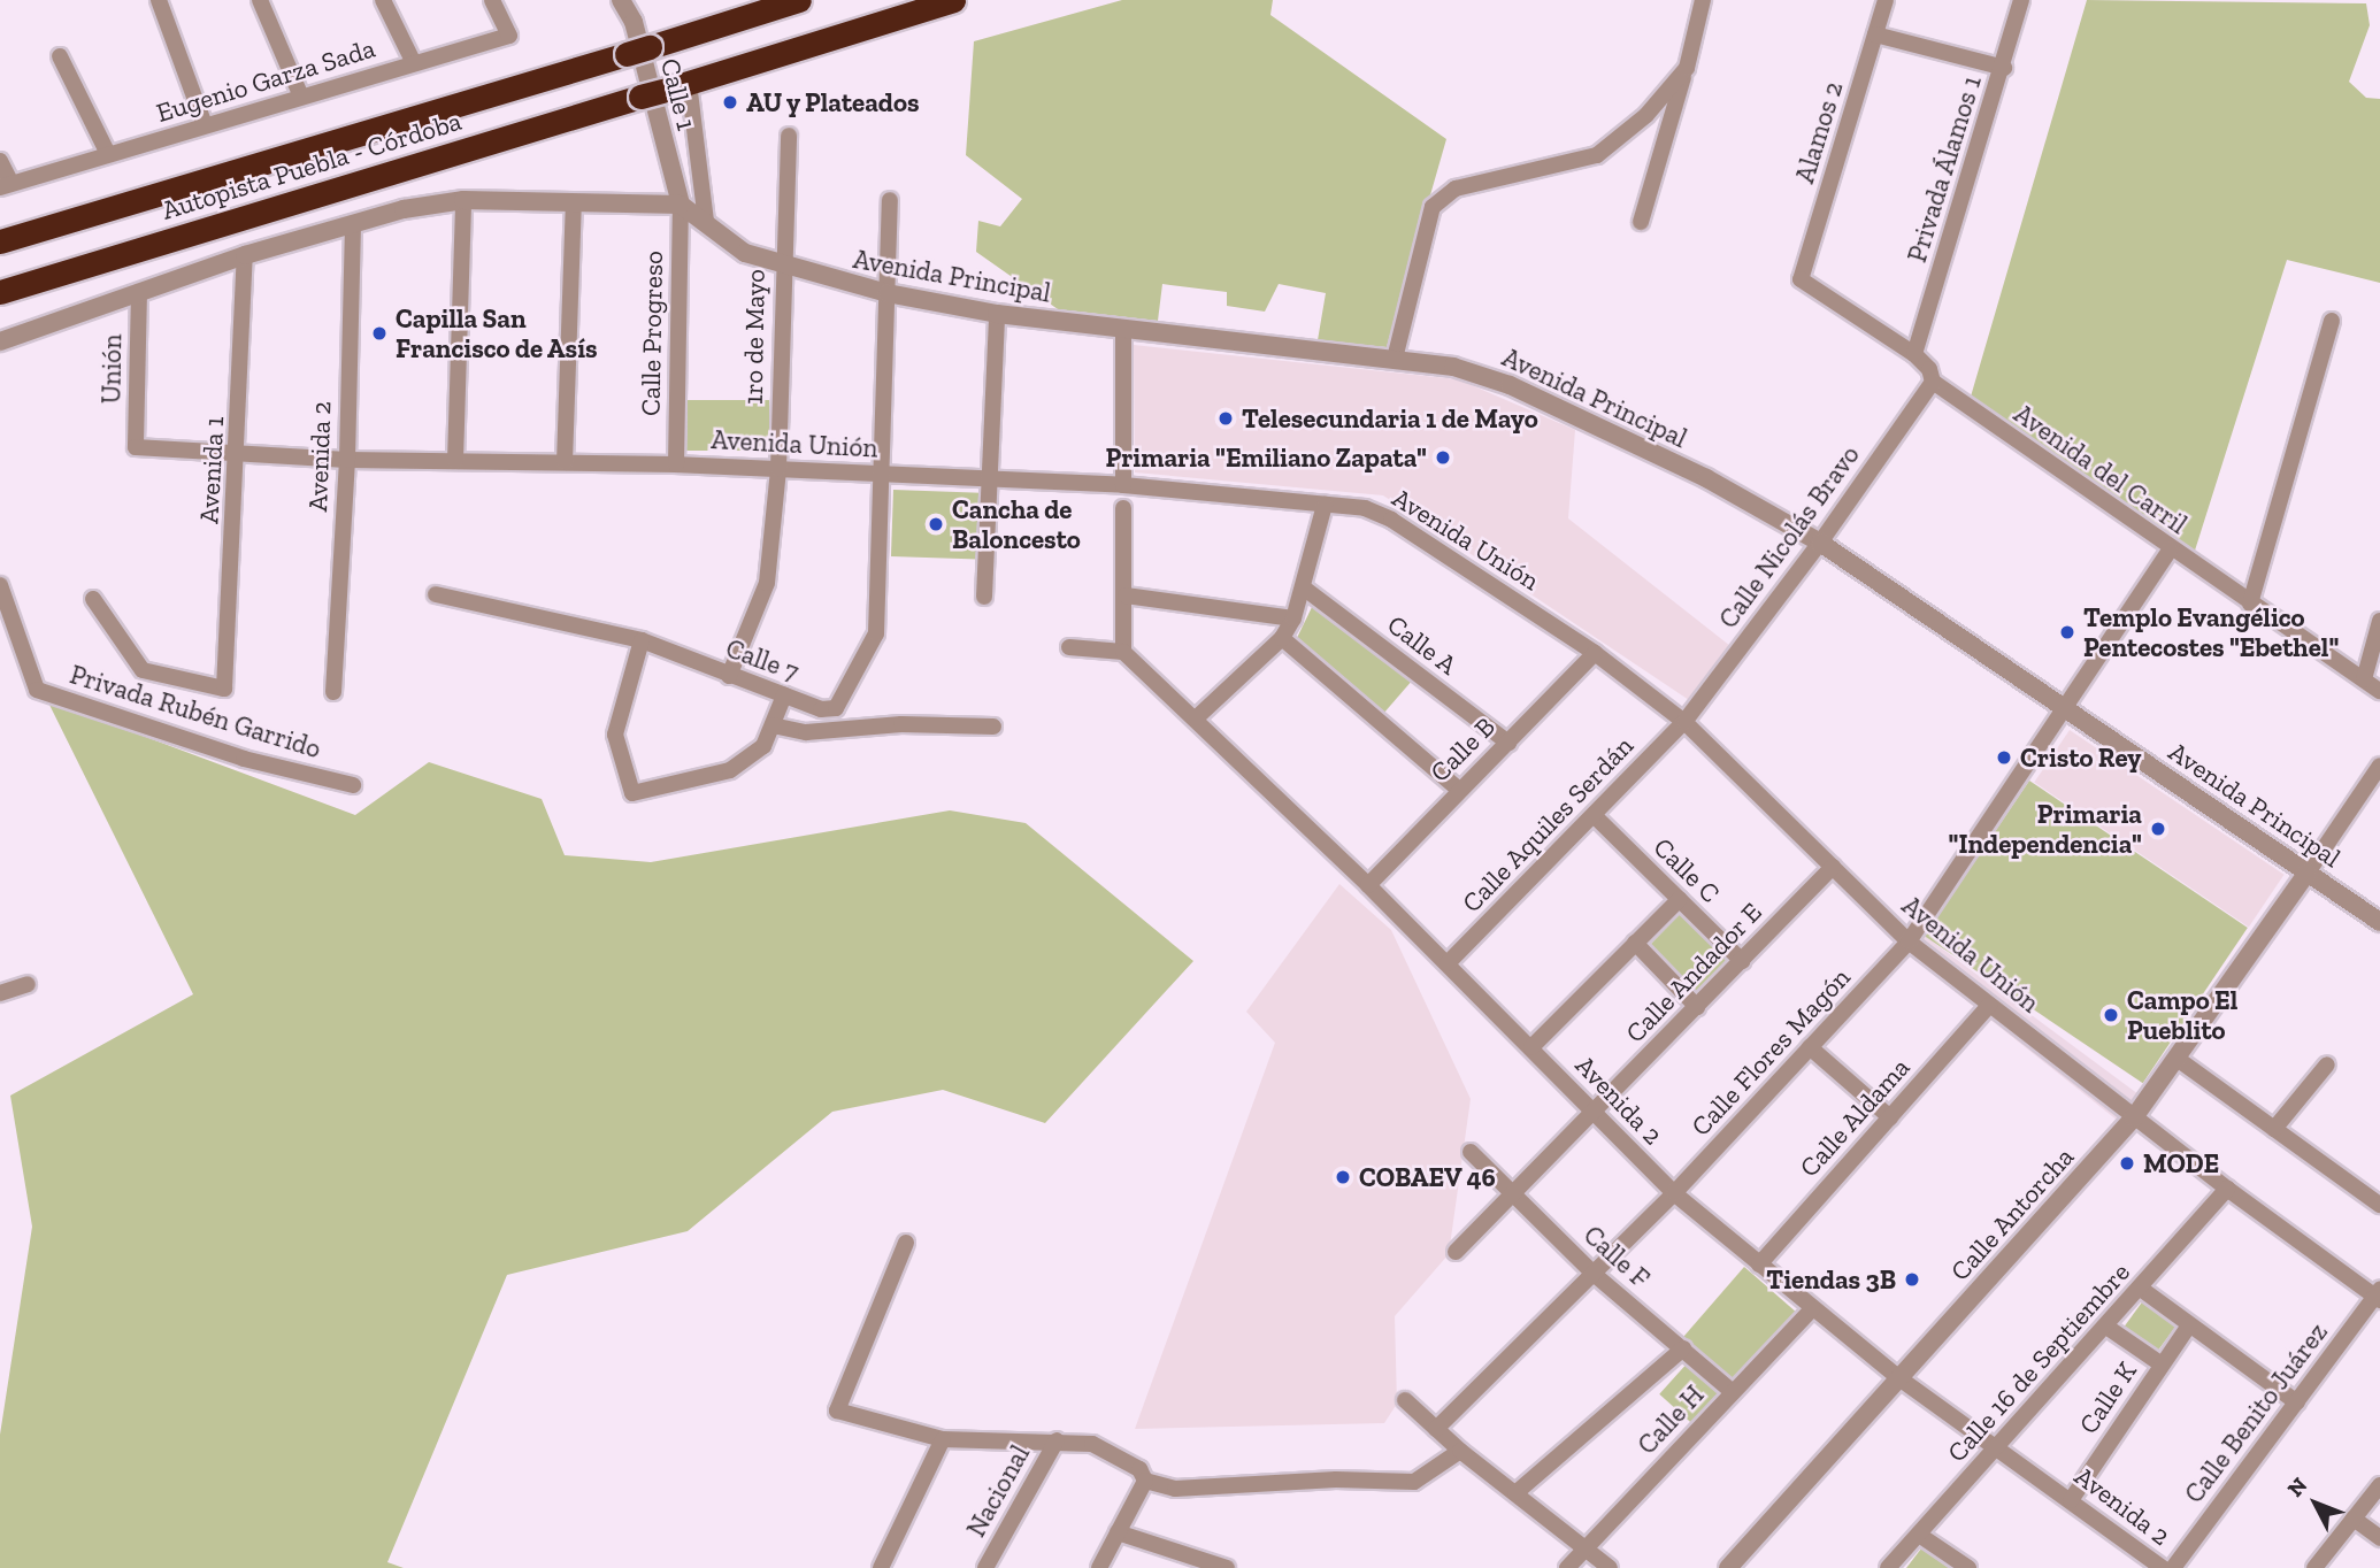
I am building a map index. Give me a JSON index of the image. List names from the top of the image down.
{
  "streets": {
    "highway": ["Autopista Puebla - Córdoba"],
    "street": [
      "Eugenio Garza Sada",
      "Calle 1",
      "Alamos 2",
      "Privada Álamos 1",
      "Avenida Principal",
      "Calle Progreso",
      "1ro de Mayo",
      "Unión",
      "Avenida Unión",
      "Avenida 2",
      "Avenida del Carril",
      "Avenida 1",
      "Calle Nicolás Bravo",
      "Calle A",
      "Calle 7",
      "Privada Rubén Garrido",
      "Calle B",
      "Calle Aquiles Serdán",
      "Calle C",
      "Calle Andador E",
      "Calle Flores Magón",
      "Calle Aldama",
      "Calle Antorcha",
      "Calle F",
      "Calle 16 de Septiembre",
      "Calle K",
      "Calle Benito Juárez",
      "Calle H",
      "Nacional"
    ]
  },
  "crossings": [
    ["Calle 1", "Avenida Principal"],
    ["Calle 1", "Calle Progreso"],
    ["Alamos 2", "Avenida del Carril"],
    ["Privada Álamos 1", "Avenida del Carril"],
    ["Avenida Principal", "Calle Progreso"],
    ["Avenida Principal", "1ro de Mayo"],
    ["Avenida Principal", "Calle Nicolás Bravo"],
    ["Avenida Principal", "Calle Flores Magón"],
    ["Avenida Principal", "Calle Antorcha"],
    ["Calle Progreso", "Avenida Unión"],
    ["1ro de Mayo", "Avenida Unión"],
    ["1ro de Mayo", "Calle 7"],
    ["Unión", "Avenida Unión"],
    ["Avenida Unión", "Avenida 2"],
    ["Avenida Unión", "Avenida 1"],
    ["Avenida Unión", "Calle Nicolás Bravo"],
    ["Avenida Unión", "Calle 7"],
    ["Avenida Unión", "Calle B"],
    ["Avenida Unión", "Calle Aquiles Serdán"],
    ["Avenida Unión", "Calle Andador E"],
    ["Avenida Unión", "Calle Flores Magón"],
    ["Avenida Unión", "Calle Aldama"],
    ["Avenida Unión", "Calle Antorcha"],
    ["Avenida Unión", "Calle 16 de Septiembre"],
    ["Avenida Unión", "Calle Benito Juárez"],
    ["Avenida 2", "Calle B"],
    ["Avenida 2", "Calle Aquiles Serdán"],
    ["Avenida 2", "Calle Andador E"],
    ["Avenida 2", "Calle Flores Magón"],
    ["Avenida 2", "Calle Aldama"],
    ["Avenida 2", "Calle Antorcha"],
    ["Avenida 2", "Calle 16 de Septiembre"],
    ["Avenida 2", "Calle K"],
    ["Avenida 2", "Calle H"],
    ["Avenida del Carril", "Calle Nicolás Bravo"],
    ["Avenida del Carril", "Calle Flores Magón"],
    ["Calle Nicolás Bravo", "Calle Aquiles Serdán"],
    ["Calle A", "Calle B"],
    ["Calle Aquiles Serdán", "Calle C"],
    ["Calle C", "Calle Andador E"],
    ["Calle Andador E", "Calle F"],
    ["Calle Flores Magón", "Calle F"],
    ["Calle F", "Calle H"]
  ],
  "places": [
    "AU y Plateados",
    "Capilla San Francisco de Asís",
    "Telesecundaria 1 de Mayo",
    "Primaria \"Emiliano Zapata\"",
    "Cancha de Baloncesto",
    "Templo Evangélico Pentecostes \"Ebethel\"",
    "Cristo Rey",
    "Primaria \"Independencia\"",
    "Campo El Pueblito",
    "MODE",
    "COBAEV 46",
    "Tiendas 3B"
  ],
  "north": "top left"
}
